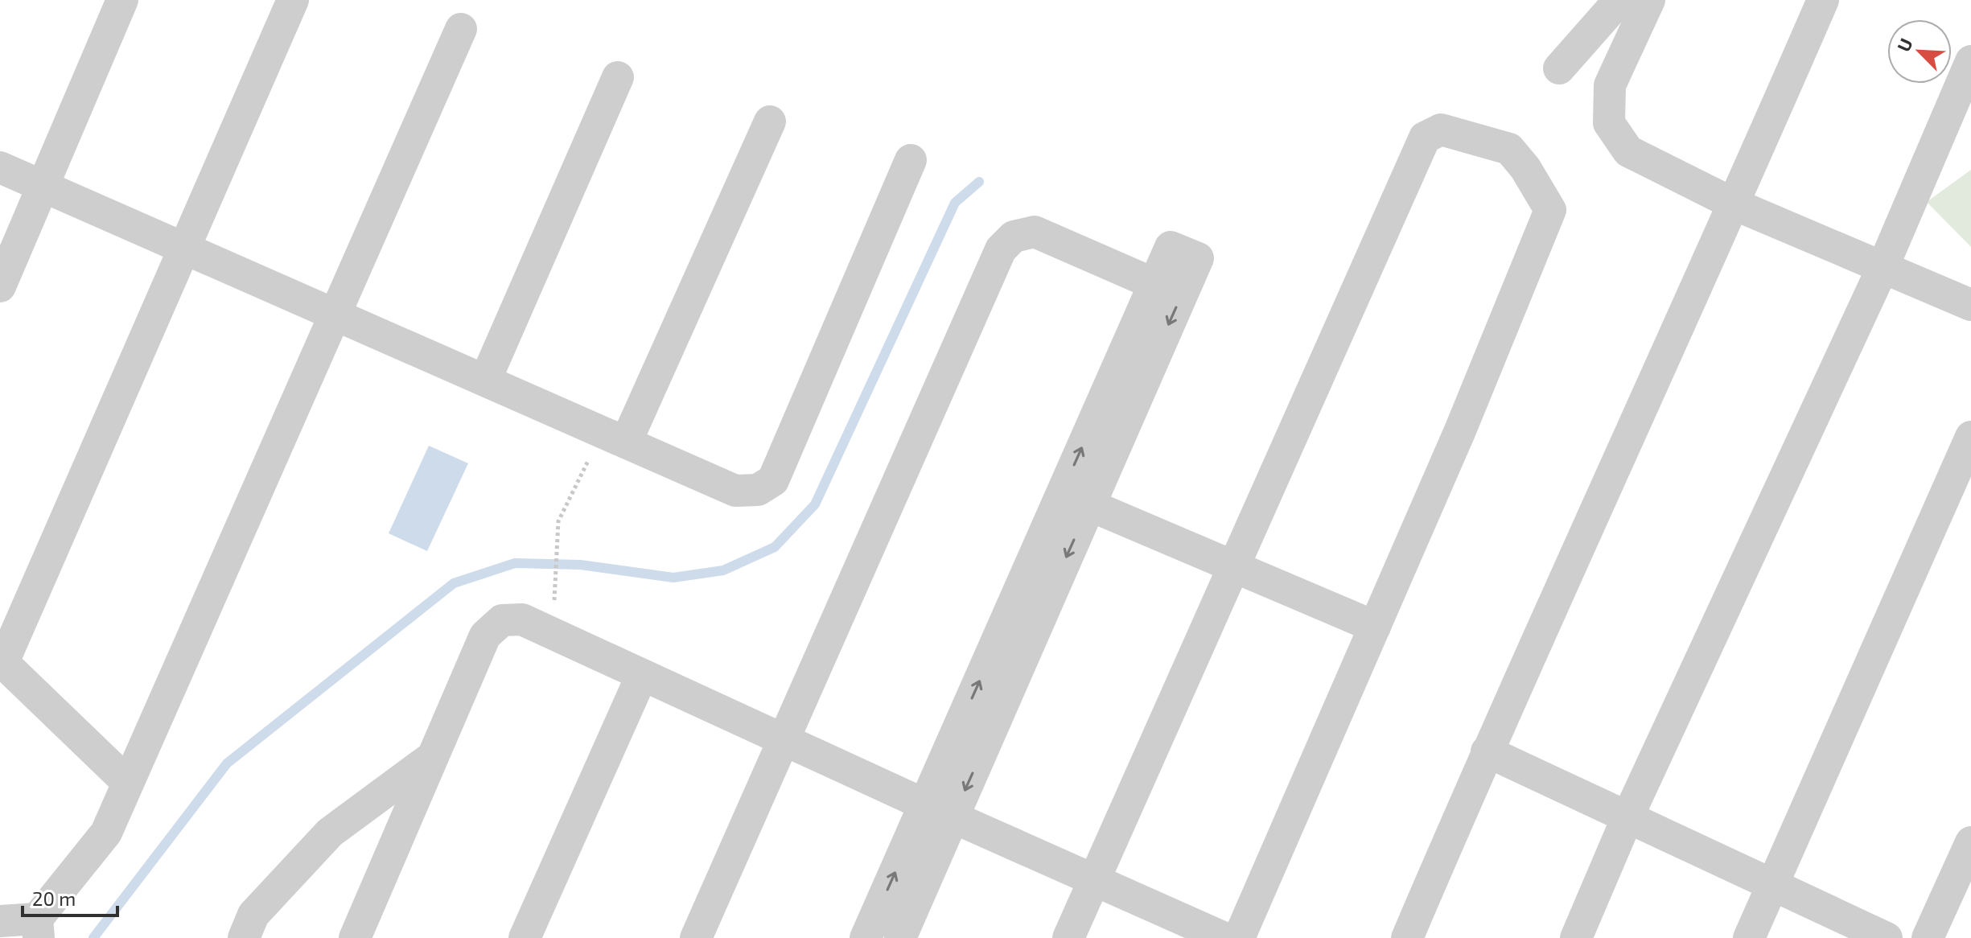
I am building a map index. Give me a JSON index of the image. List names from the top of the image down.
{
  "scale_bar": "20 m",
  "north": "top left"
}
